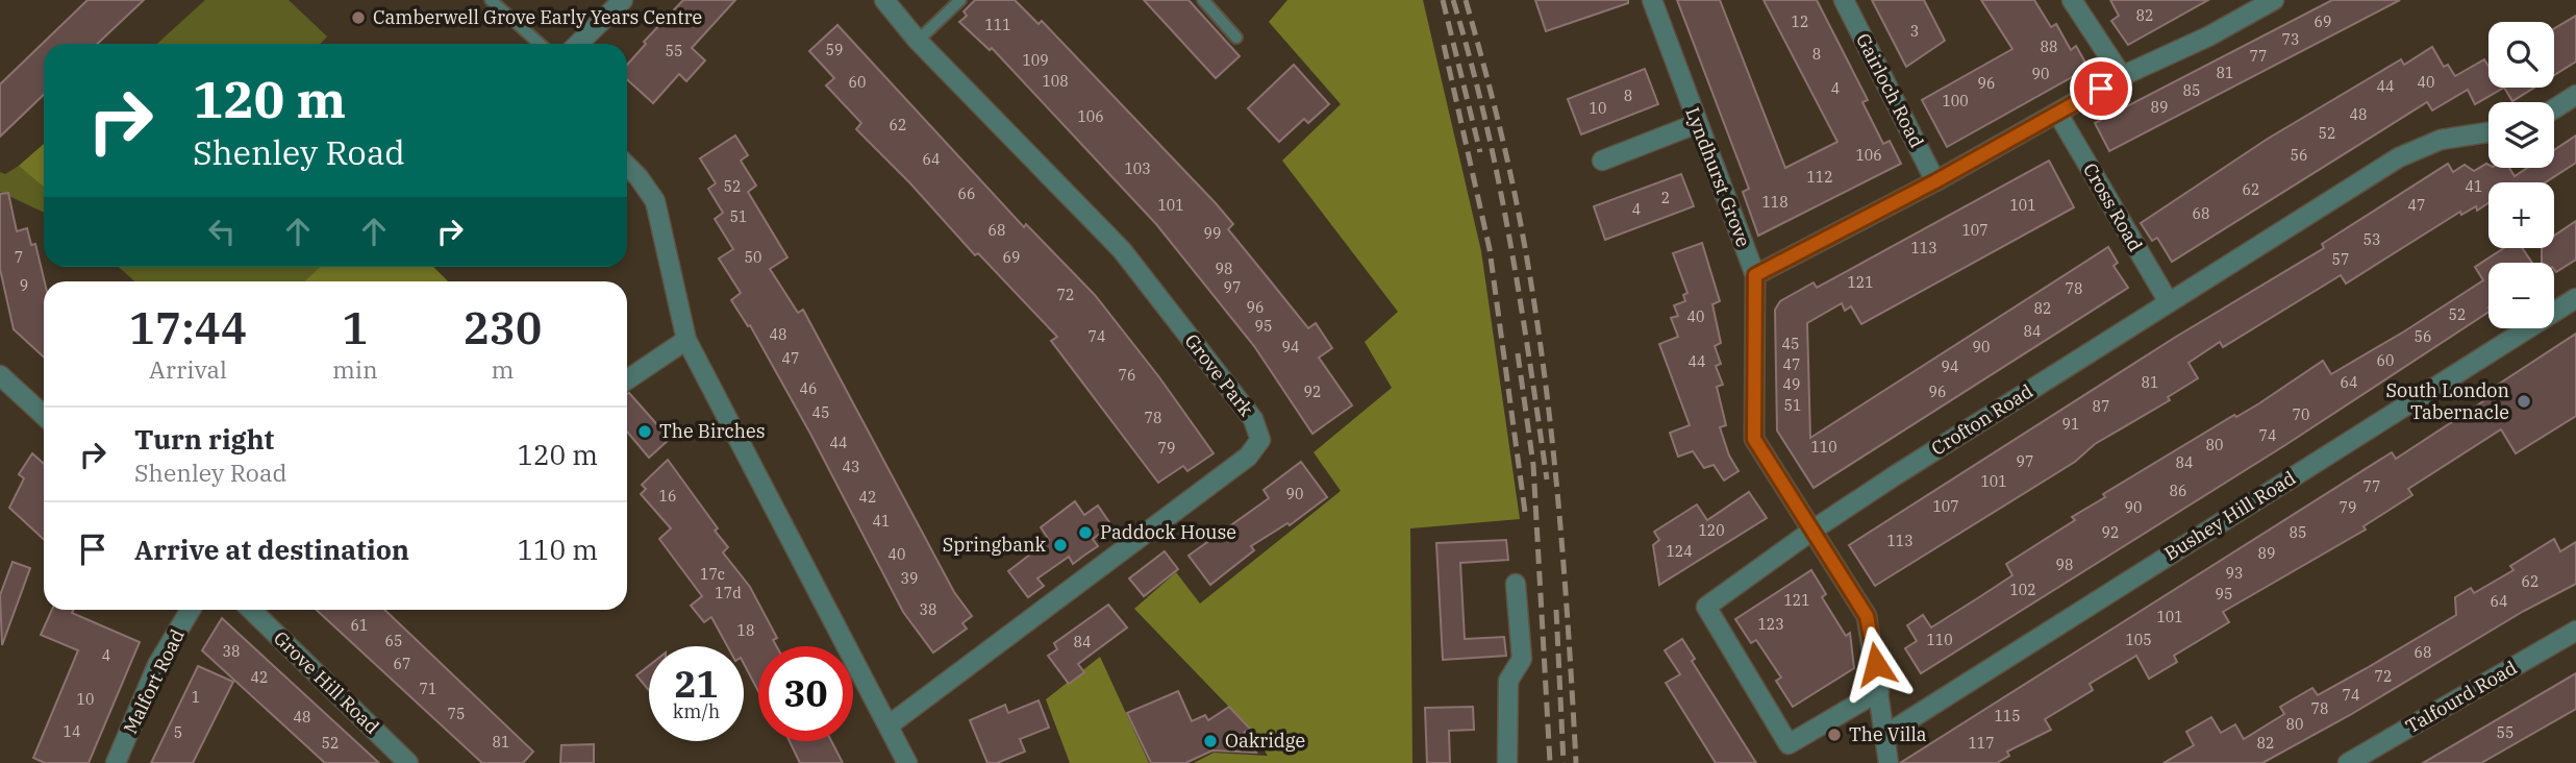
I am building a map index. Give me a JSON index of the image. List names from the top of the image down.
{
  "streets": {
    "street": [
      "Gairloch Road",
      "Lyndhurst Grove",
      "Cross Road",
      "Grove Park",
      "Crofton Road",
      "Bushey Hill Road",
      "Malfort Road",
      "Grove Hill Road",
      "Talfourd Road"
    ]
  },
  "crossings": [
    ["Lyndhurst Grove", "Crofton Road"],
    ["Lyndhurst Grove", "Bushey Hill Road"],
    ["Cross Road", "Crofton Road"]
  ],
  "places": [
    "Camberwell Grove Early Years Centre",
    "South London Tabernacle",
    "The Birches",
    "Paddock House",
    "Springbank",
    "The Villa",
    "Oakridge"
  ],
  "house_numbers": [
    "82",
    "12",
    "69",
    "111",
    "3",
    "73",
    "88",
    "59",
    "55",
    "8",
    "77",
    "109",
    "81",
    "90",
    "108",
    "60",
    "40",
    "96",
    "44",
    "4",
    "85",
    "8",
    "100",
    "89",
    "10",
    "48",
    "106",
    "62",
    "52",
    "106",
    "56",
    "64",
    "103",
    "112",
    "52",
    "41",
    "62",
    "66",
    "2",
    "118",
    "101",
    "101",
    "47",
    "4",
    "68",
    "51",
    "68",
    "107",
    "99",
    "53",
    "113",
    "7",
    "50",
    "69",
    "57",
    "98",
    "121",
    "9",
    "97",
    "78",
    "72",
    "96",
    "82",
    "52",
    "40",
    "95",
    "84",
    "48",
    "74",
    "56",
    "45",
    "94",
    "90",
    "47",
    "60",
    "44",
    "47",
    "94",
    "76",
    "81",
    "64",
    "49",
    "46",
    "92",
    "96",
    "51",
    "87",
    "45",
    "70",
    "78",
    "91",
    "74",
    "44",
    "80",
    "110",
    "79",
    "97",
    "84",
    "43",
    "101",
    "77",
    "86",
    "90",
    "16",
    "42",
    "107",
    "90",
    "79",
    "41",
    "120",
    "92",
    "85",
    "113",
    "124",
    "89",
    "40",
    "98",
    "93",
    "17c",
    "39",
    "62",
    "102",
    "17d",
    "95",
    "121",
    "64",
    "38",
    "101",
    "123",
    "61",
    "18",
    "110",
    "105",
    "65",
    "84",
    "38",
    "68",
    "4",
    "67",
    "72",
    "42",
    "71",
    "74",
    "1",
    "10",
    "78",
    "75",
    "115",
    "48",
    "80",
    "14",
    "5",
    "55",
    "81",
    "52",
    "117",
    "82"
  ],
  "page": {
    "map_buttons": ["+", "−"],
    "turn": ["120 m", "Shenley Road"],
    "eta": [
      "17:44",
      "Arrival",
      "1",
      "min",
      "230",
      "m"
    ],
    "list": [
      {
        "name": "Turn right",
        "note": "Shenley Road",
        "value": "120 m"
      },
      {
        "name": "Arrive at destination",
        "value": "110 m"
      }
    ],
    "speed": "21 km/h",
    "limit": "30"
  }
}
